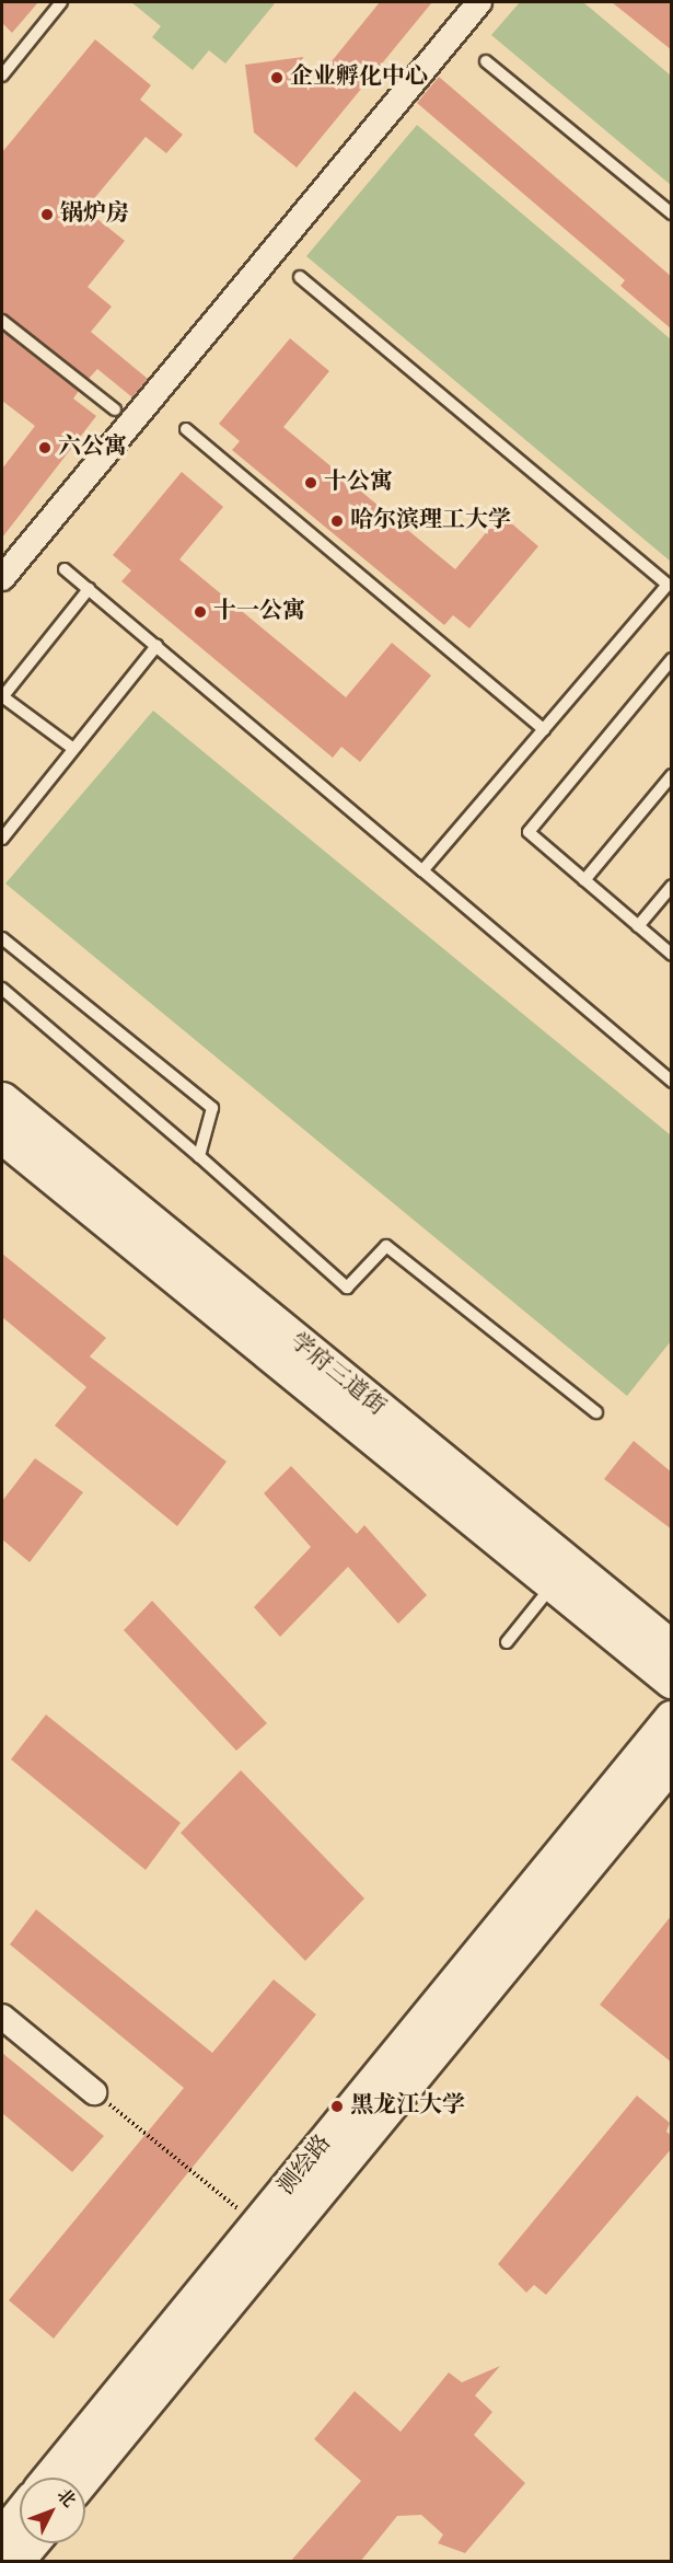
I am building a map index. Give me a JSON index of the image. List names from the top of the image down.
{
  "streets": {
    "main road": ["学府三道街", "测绘路"]
  },
  "places": [
    "企业孵化中心",
    "锅炉房",
    "六公寓",
    "十公寓",
    "哈尔滨理工大学",
    "十一公寓",
    "黑龙江大学"
  ],
  "north": "top right"
}
